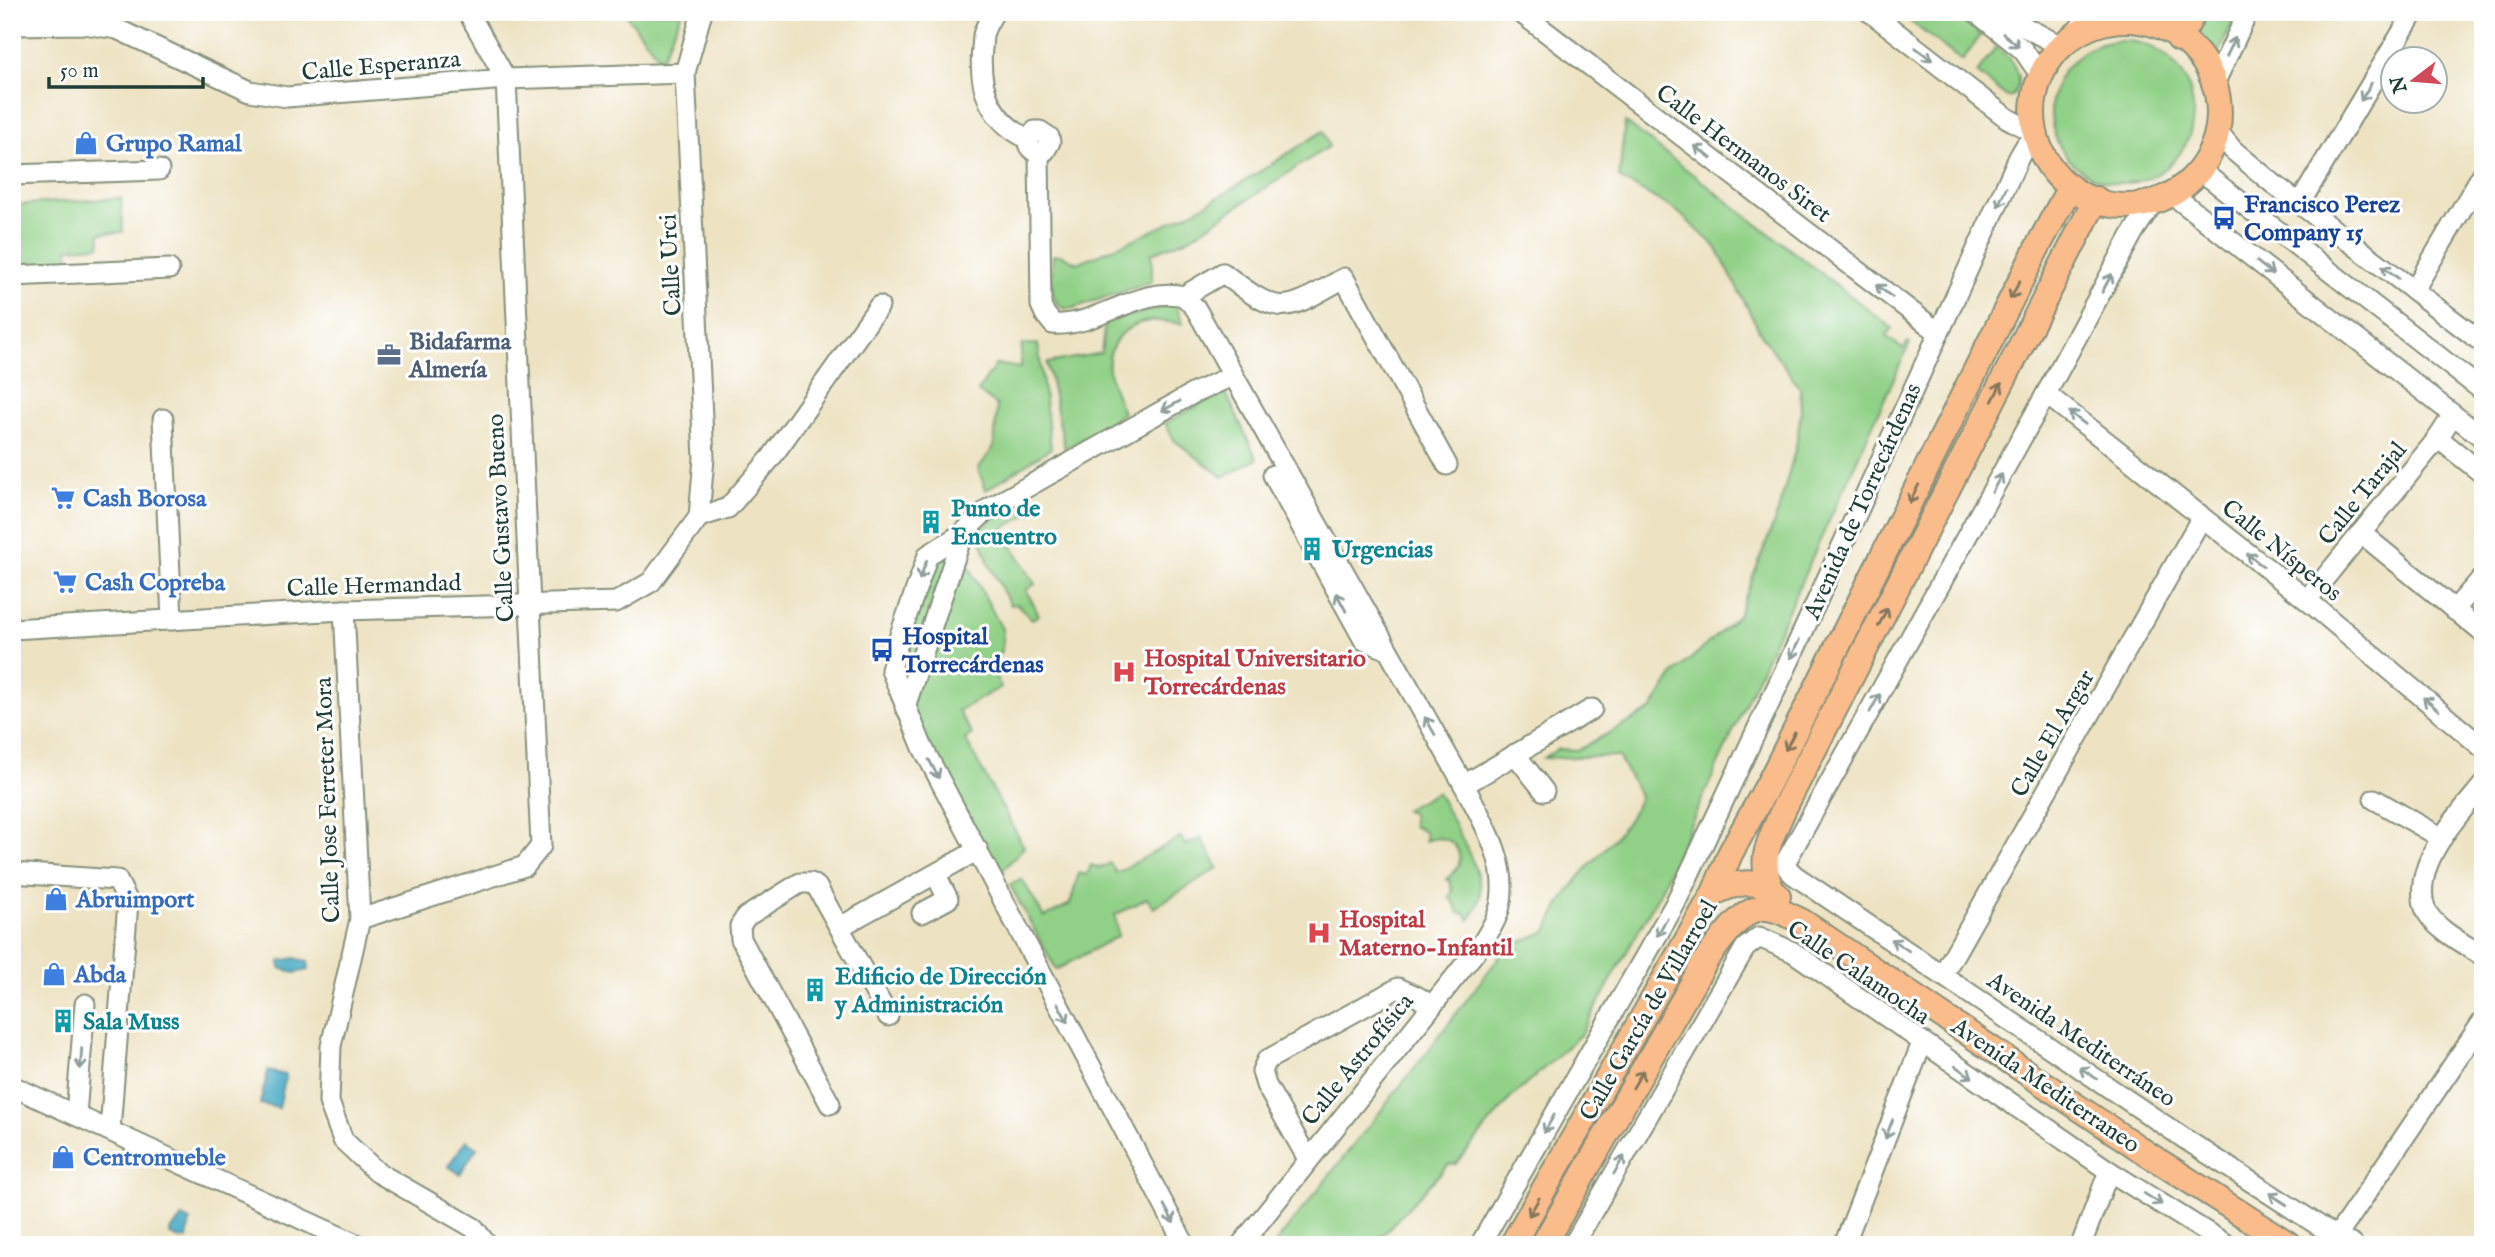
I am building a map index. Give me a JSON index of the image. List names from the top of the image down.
{
  "streets": {
    "main road": ["Avenida de Torrecárdenas", "Calle García de Villarroel", "Avenida Mediterraneo"],
    "street": [
      "Calle Esperanza",
      "Calle Hermanos Siret",
      "Calle Urci",
      "Calle Tarajal",
      "Calle Gustavo Bueno",
      "Calle Nísperos",
      "Calle Hermandad",
      "Calle El Argar",
      "Calle Jose Ferreter Mora",
      "Calle Calamocha",
      "Avenida Mediterráneo",
      "Calle Astrofísica"
    ]
  },
  "crossings": [
    ["Calle Esperanza", "Calle Urci"],
    ["Calle Esperanza", "Calle Gustavo Bueno"],
    ["Calle Hermanos Siret", "Avenida de Torrecárdenas"],
    ["Calle Urci", "Calle Hermandad"],
    ["Calle Tarajal", "Calle Nísperos"],
    ["Avenida de Torrecárdenas", "Calle García de Villarroel"],
    ["Calle Gustavo Bueno", "Calle Hermandad"],
    ["Calle Gustavo Bueno", "Calle Jose Ferreter Mora"],
    ["Calle Nísperos", "Calle El Argar"],
    ["Calle Nísperos", "Avenida Mediterráneo"],
    ["Calle Hermandad", "Calle Jose Ferreter Mora"],
    ["Calle El Argar", "Avenida Mediterráneo"],
    ["Calle García de Villarroel", "Avenida Mediterraneo"]
  ],
  "one_way": ["Calle Hermanos Siret", "Avenida de Torrecárdenas", "Calle Astrofísica"],
  "places": {
    "shop": [
      "Grupo Ramal",
      "Abruimport",
      "Abda",
      "Centromueble"
    ],
    "bus stop": ["Francisco Perez Company 15", "Hospital Torrecárdenas"],
    "office": ["Bidafarma Almería"],
    "supermarket": ["Cash Borosa", "Cash Copreba"],
    "building": [
      "Punto de Encuentro",
      "Urgencias",
      "Edificio de Dirección y Administración",
      "Sala Muss"
    ],
    "hospital": ["Hospital Universitario Torrecárdenas", "Hospital Materno-Infantil"]
  },
  "scale_bar": "50 m",
  "north": "left"
}
